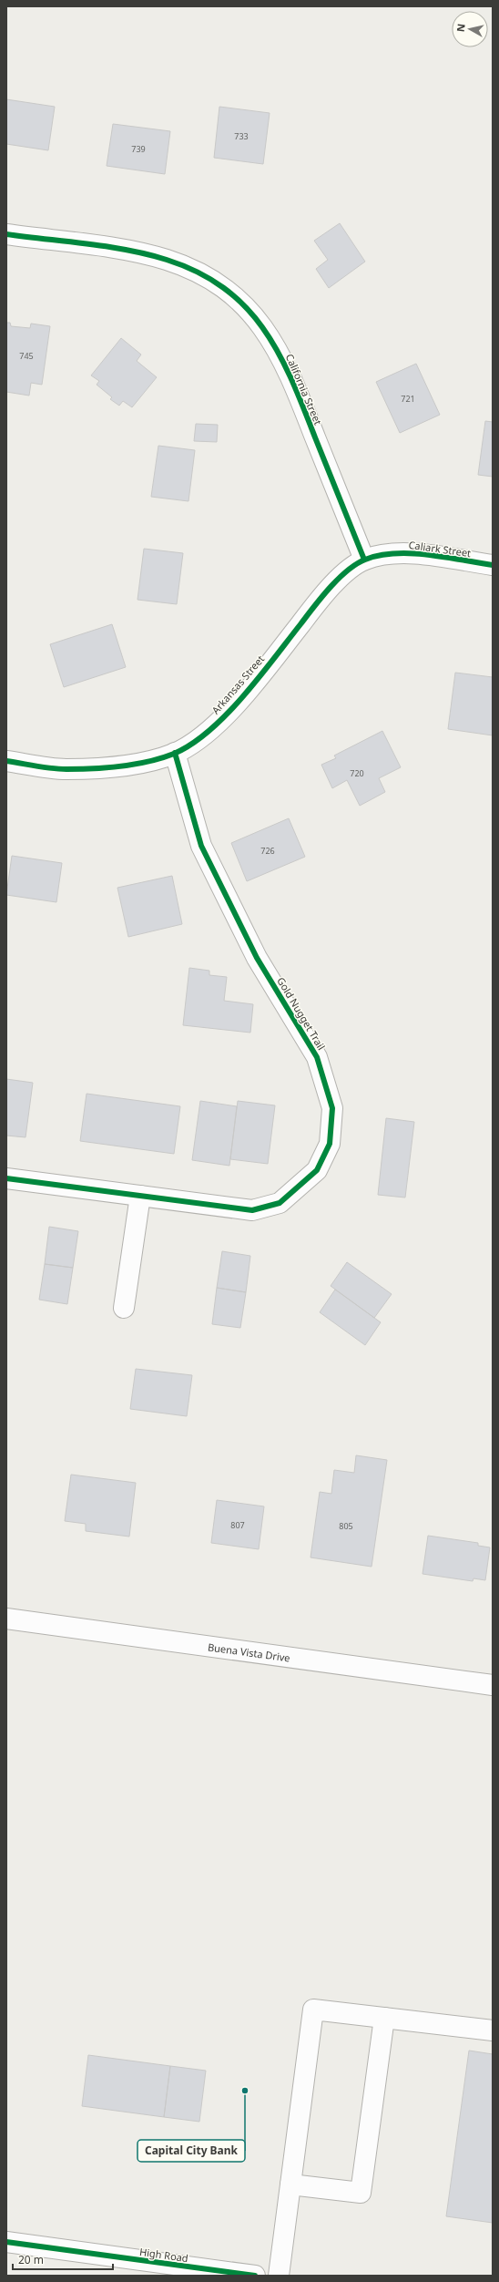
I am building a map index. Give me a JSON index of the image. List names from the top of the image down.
{
  "streets": {
    "street": [
      "California Street",
      "Caliark Street",
      "Arkansas Street",
      "Gold Nugget Trail",
      "Buena Vista Drive",
      "High Road"
    ]
  },
  "crossings": [
    ["California Street", "Caliark Street"],
    ["California Street", "Arkansas Street"],
    ["Caliark Street", "Arkansas Street"],
    ["Arkansas Street", "Gold Nugget Trail"]
  ],
  "places": ["Capital City Bank"],
  "house_numbers": [
    "733",
    "739",
    "745",
    "721",
    "720",
    "726",
    "807",
    "805"
  ],
  "scale_bar": "20 m",
  "north": "left"
}
